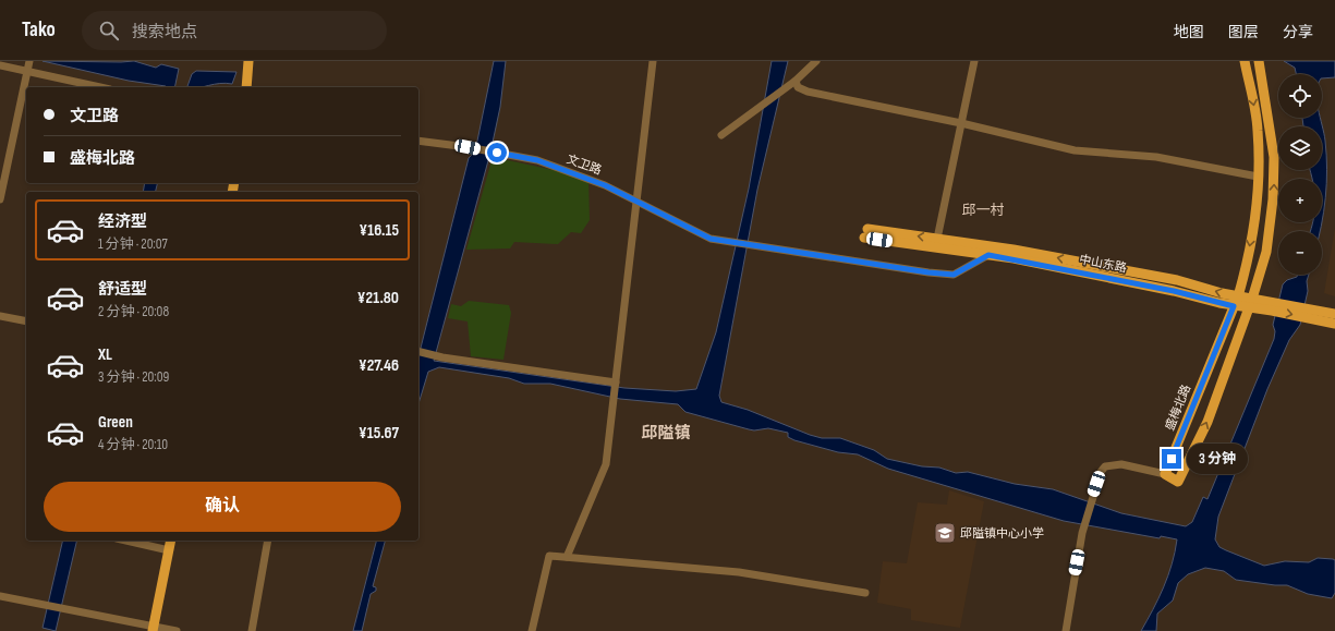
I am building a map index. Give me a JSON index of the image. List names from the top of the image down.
{
  "streets": {
    "main road": ["中山东路", "盛梅北路"],
    "street": ["文卫路"]
  },
  "crossings": [
    ["文卫路", "中山东路"],
    ["中山东路", "盛梅北路"]
  ],
  "districts": ["邱一村", "邱隘镇"],
  "places": {
    "school or university": ["邱隘镇中心小学"]
  },
  "page": {
    "header": "Tako",
    "search": "搜索地点",
    "nav": ["地图", "图层", "分享"],
    "map_buttons": ["+", "−"],
    "banner": ["文卫路", "盛梅北路"],
    "list": [
      {
        "name": "经济型",
        "note": "1 分钟 · 20:07",
        "value": "¥16.15"
      },
      {
        "name": "舒适型",
        "note": "2 分钟 · 20:08",
        "value": "¥21.80"
      },
      {
        "name": "XL",
        "note": "3 分钟 · 20:09",
        "value": "¥27.46"
      },
      {
        "name": "Green",
        "note": "4 分钟 · 20:10",
        "value": "¥15.67"
      }
    ],
    "bubble": "3 分钟",
    "buttons": "确认"
  }
}
